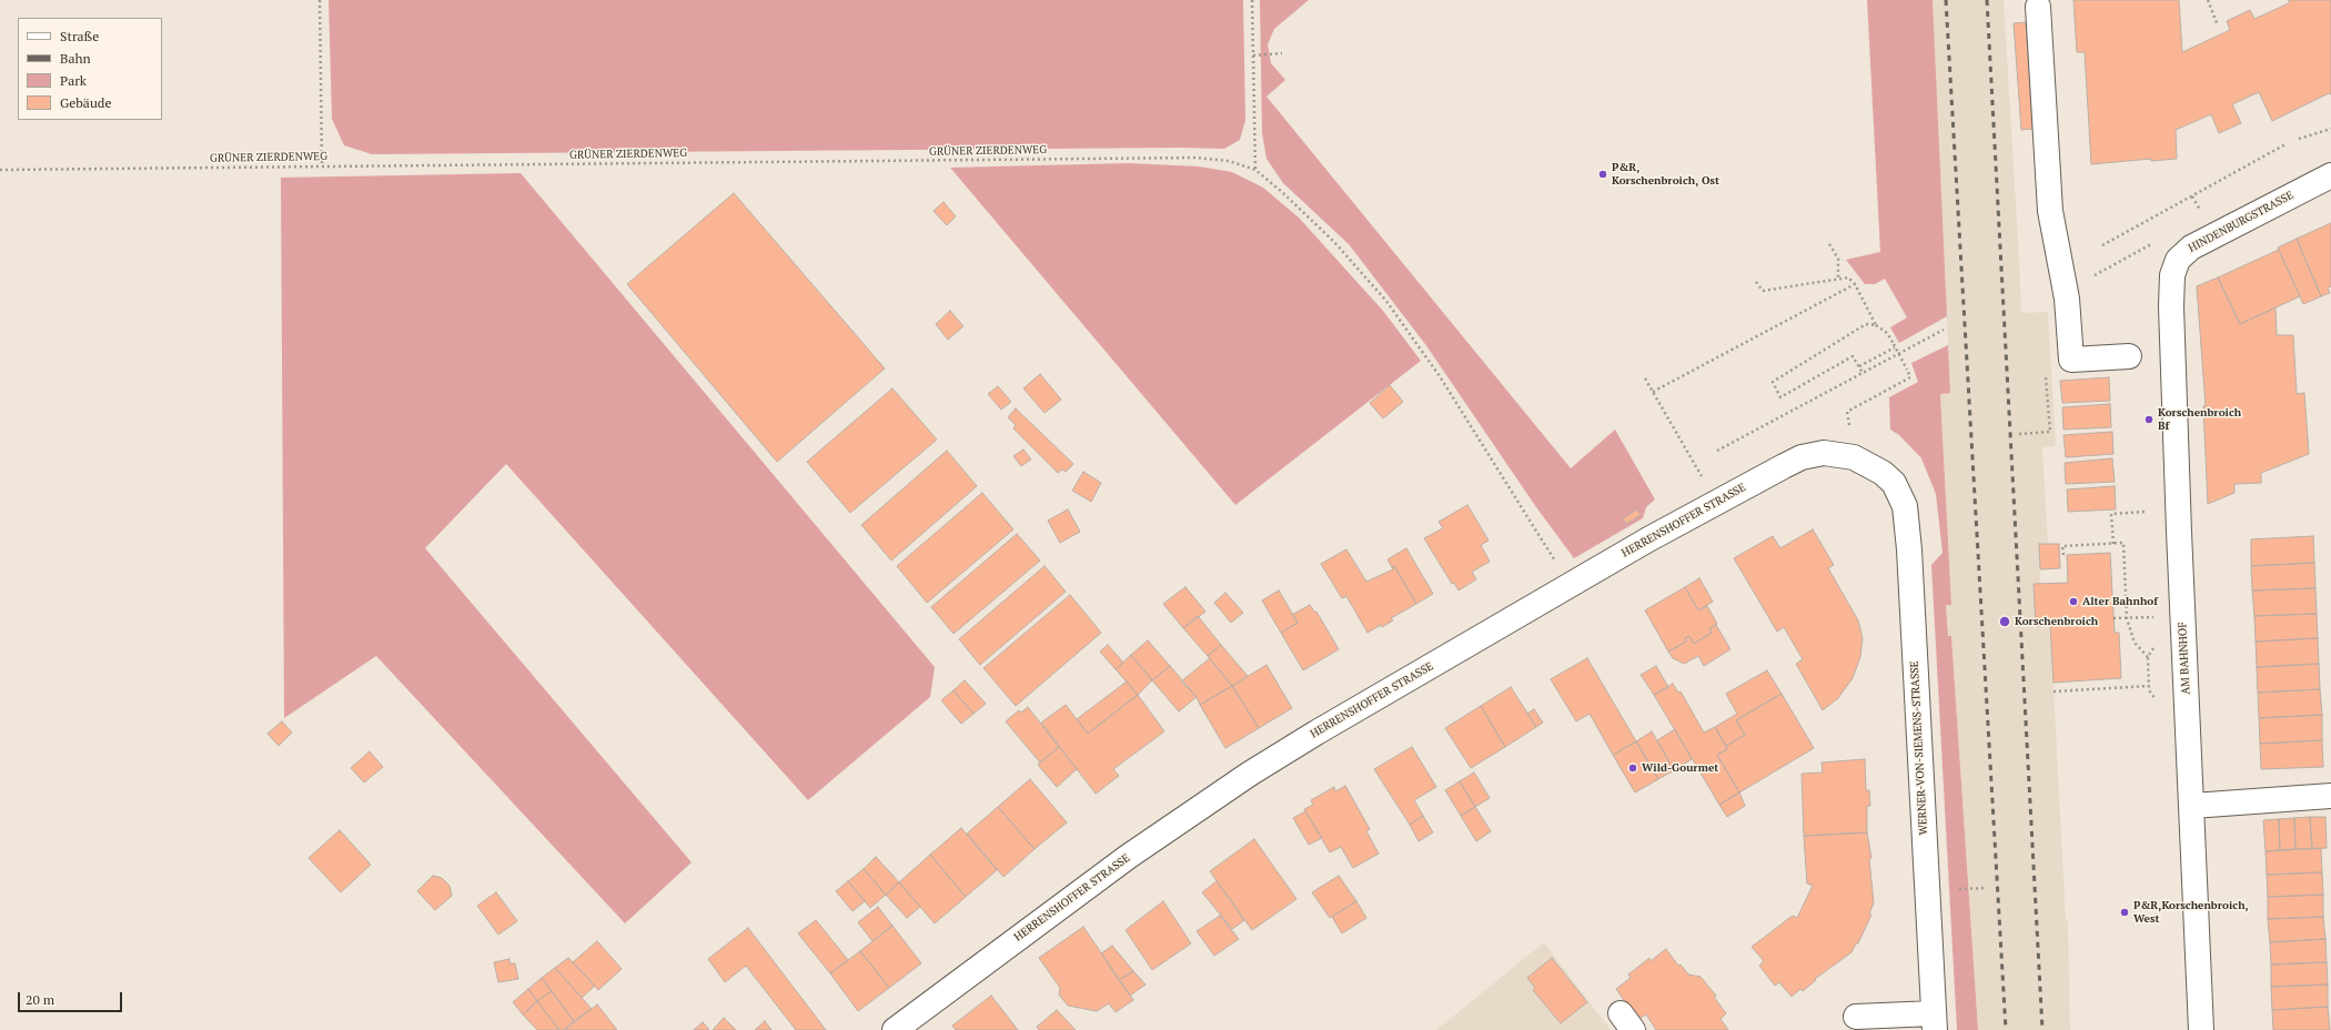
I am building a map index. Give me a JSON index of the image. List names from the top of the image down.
{
  "streets": {
    "street": [
      "HINDENBURGSTRASSE",
      "HERRENSHOFFER STRASSE",
      "AM BAHNHOF",
      "WERNER-VON-SIEMENS-STRASSE"
    ],
    "path": ["GRÜNER ZIERDENWEG"]
  },
  "crossings": [
    ["GRÜNER ZIERDENWEG", "HERRENSHOFFER STRASSE"],
    ["HINDENBURGSTRASSE", "AM BAHNHOF"],
    ["HERRENSHOFFER STRASSE", "WERNER-VON-SIEMENS-STRASSE"]
  ],
  "places": [
    "P&R, Korschenbroich, Ost",
    "Korschenbroich Bf",
    "Alter Bahnhof",
    "Korschenbroich",
    "Wild-Gourmet",
    "P&R,Korschenbroich, West"
  ],
  "legend": [
    "Straße",
    "Bahn",
    "Park",
    "Gebäude"
  ],
  "scale_bar": "20 m"
}
